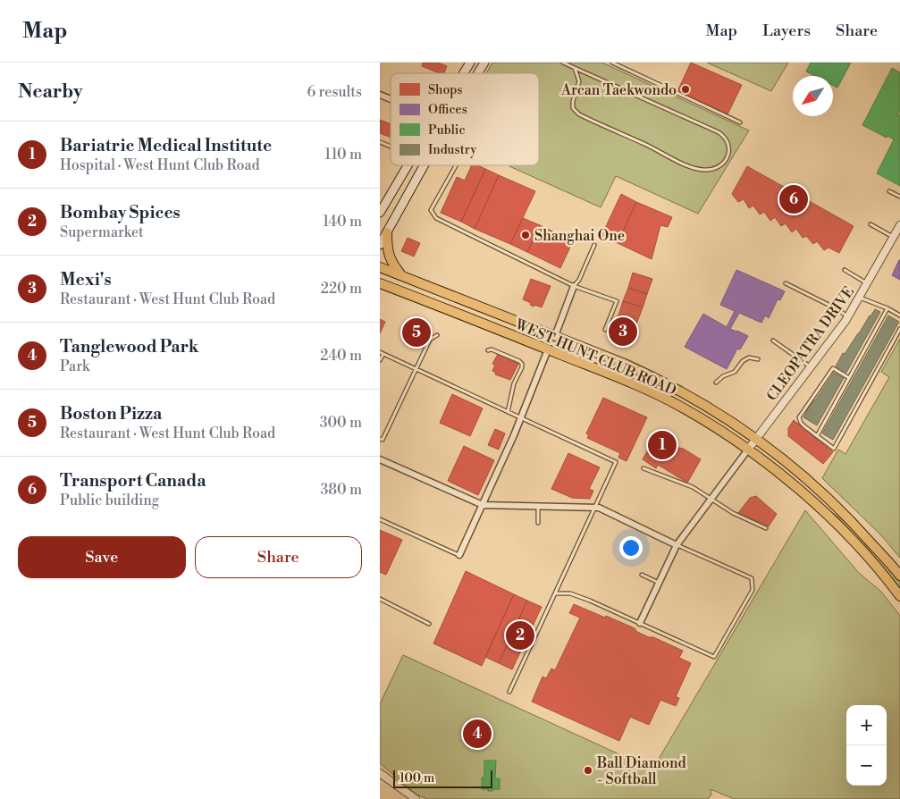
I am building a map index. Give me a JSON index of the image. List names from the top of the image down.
{
  "streets": {
    "main road": ["WEST HUNT CLUB ROAD"],
    "street": ["CLEOPATRA DRIVE"]
  },
  "crossings": [
    ["CLEOPATRA DRIVE", "WEST HUNT CLUB ROAD"]
  ],
  "places": ["Arcan Taekwondo", "Shanghai One", "Ball Diamond - Softball"],
  "legend": [
    "Shops",
    "Offices",
    "Public",
    "Industry"
  ],
  "scale_bar": "100 m",
  "north": "bottom left",
  "page": {
    "header": "Map",
    "nav": ["Map", "Layers", "Share"],
    "heading": ["Nearby", "6 results"],
    "list": [
      {
        "mark": "1",
        "name": "Bariatric Medical Institute",
        "note": "Hospital · West Hunt Club Road",
        "value": "110 m"
      },
      {
        "mark": "2",
        "name": "Bombay Spices",
        "note": "Supermarket",
        "value": "140 m"
      },
      {
        "mark": "3",
        "name": "Mexi's",
        "note": "Restaurant · West Hunt Club Road",
        "value": "220 m"
      },
      {
        "mark": "4",
        "name": "Tanglewood Park",
        "note": "Park",
        "value": "240 m"
      },
      {
        "mark": "5",
        "name": "Boston Pizza",
        "note": "Restaurant · West Hunt Club Road",
        "value": "300 m"
      },
      {
        "mark": "6",
        "name": "Transport Canada",
        "note": "Public building",
        "value": "380 m"
      }
    ],
    "pins": [
      "6",
      "3",
      "5",
      "1",
      "2",
      "4"
    ],
    "buttons": ["Save", "Share"],
    "map_buttons": ["+", "−"],
    "scale": "100 m"
  }
}
